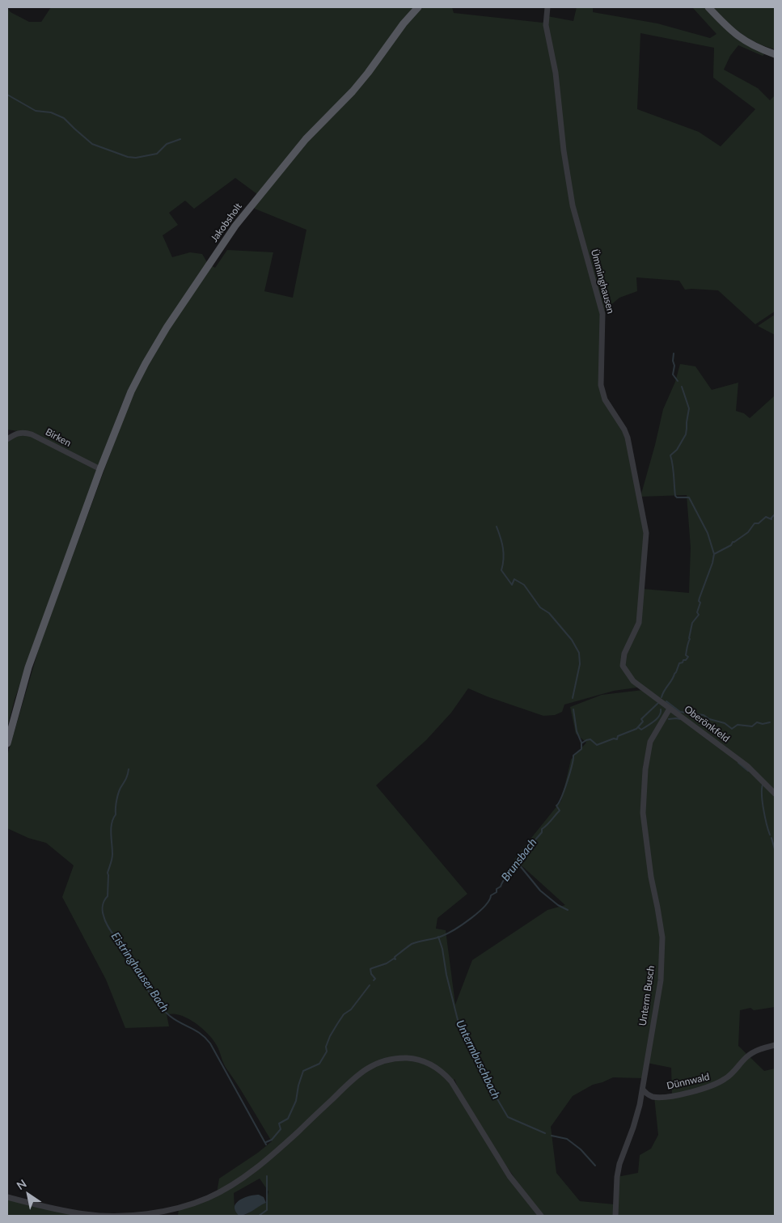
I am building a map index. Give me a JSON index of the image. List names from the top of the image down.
{
  "streets": {
    "main road": ["Jakobsholt"],
    "street": [
      "Ümminghausen",
      "Birken",
      "Oberönkfeld",
      "Unterm Busch",
      "Dünnwald"
    ]
  },
  "crossings": [
    ["Jakobsholt", "Birken"],
    ["Ümminghausen", "Oberönkfeld"],
    ["Oberönkfeld", "Unterm Busch"],
    ["Unterm Busch", "Dünnwald"]
  ],
  "water": ["Brunsbach", "Eistringhauser Bach", "Untermbuschbach"],
  "north": "top left"
}
